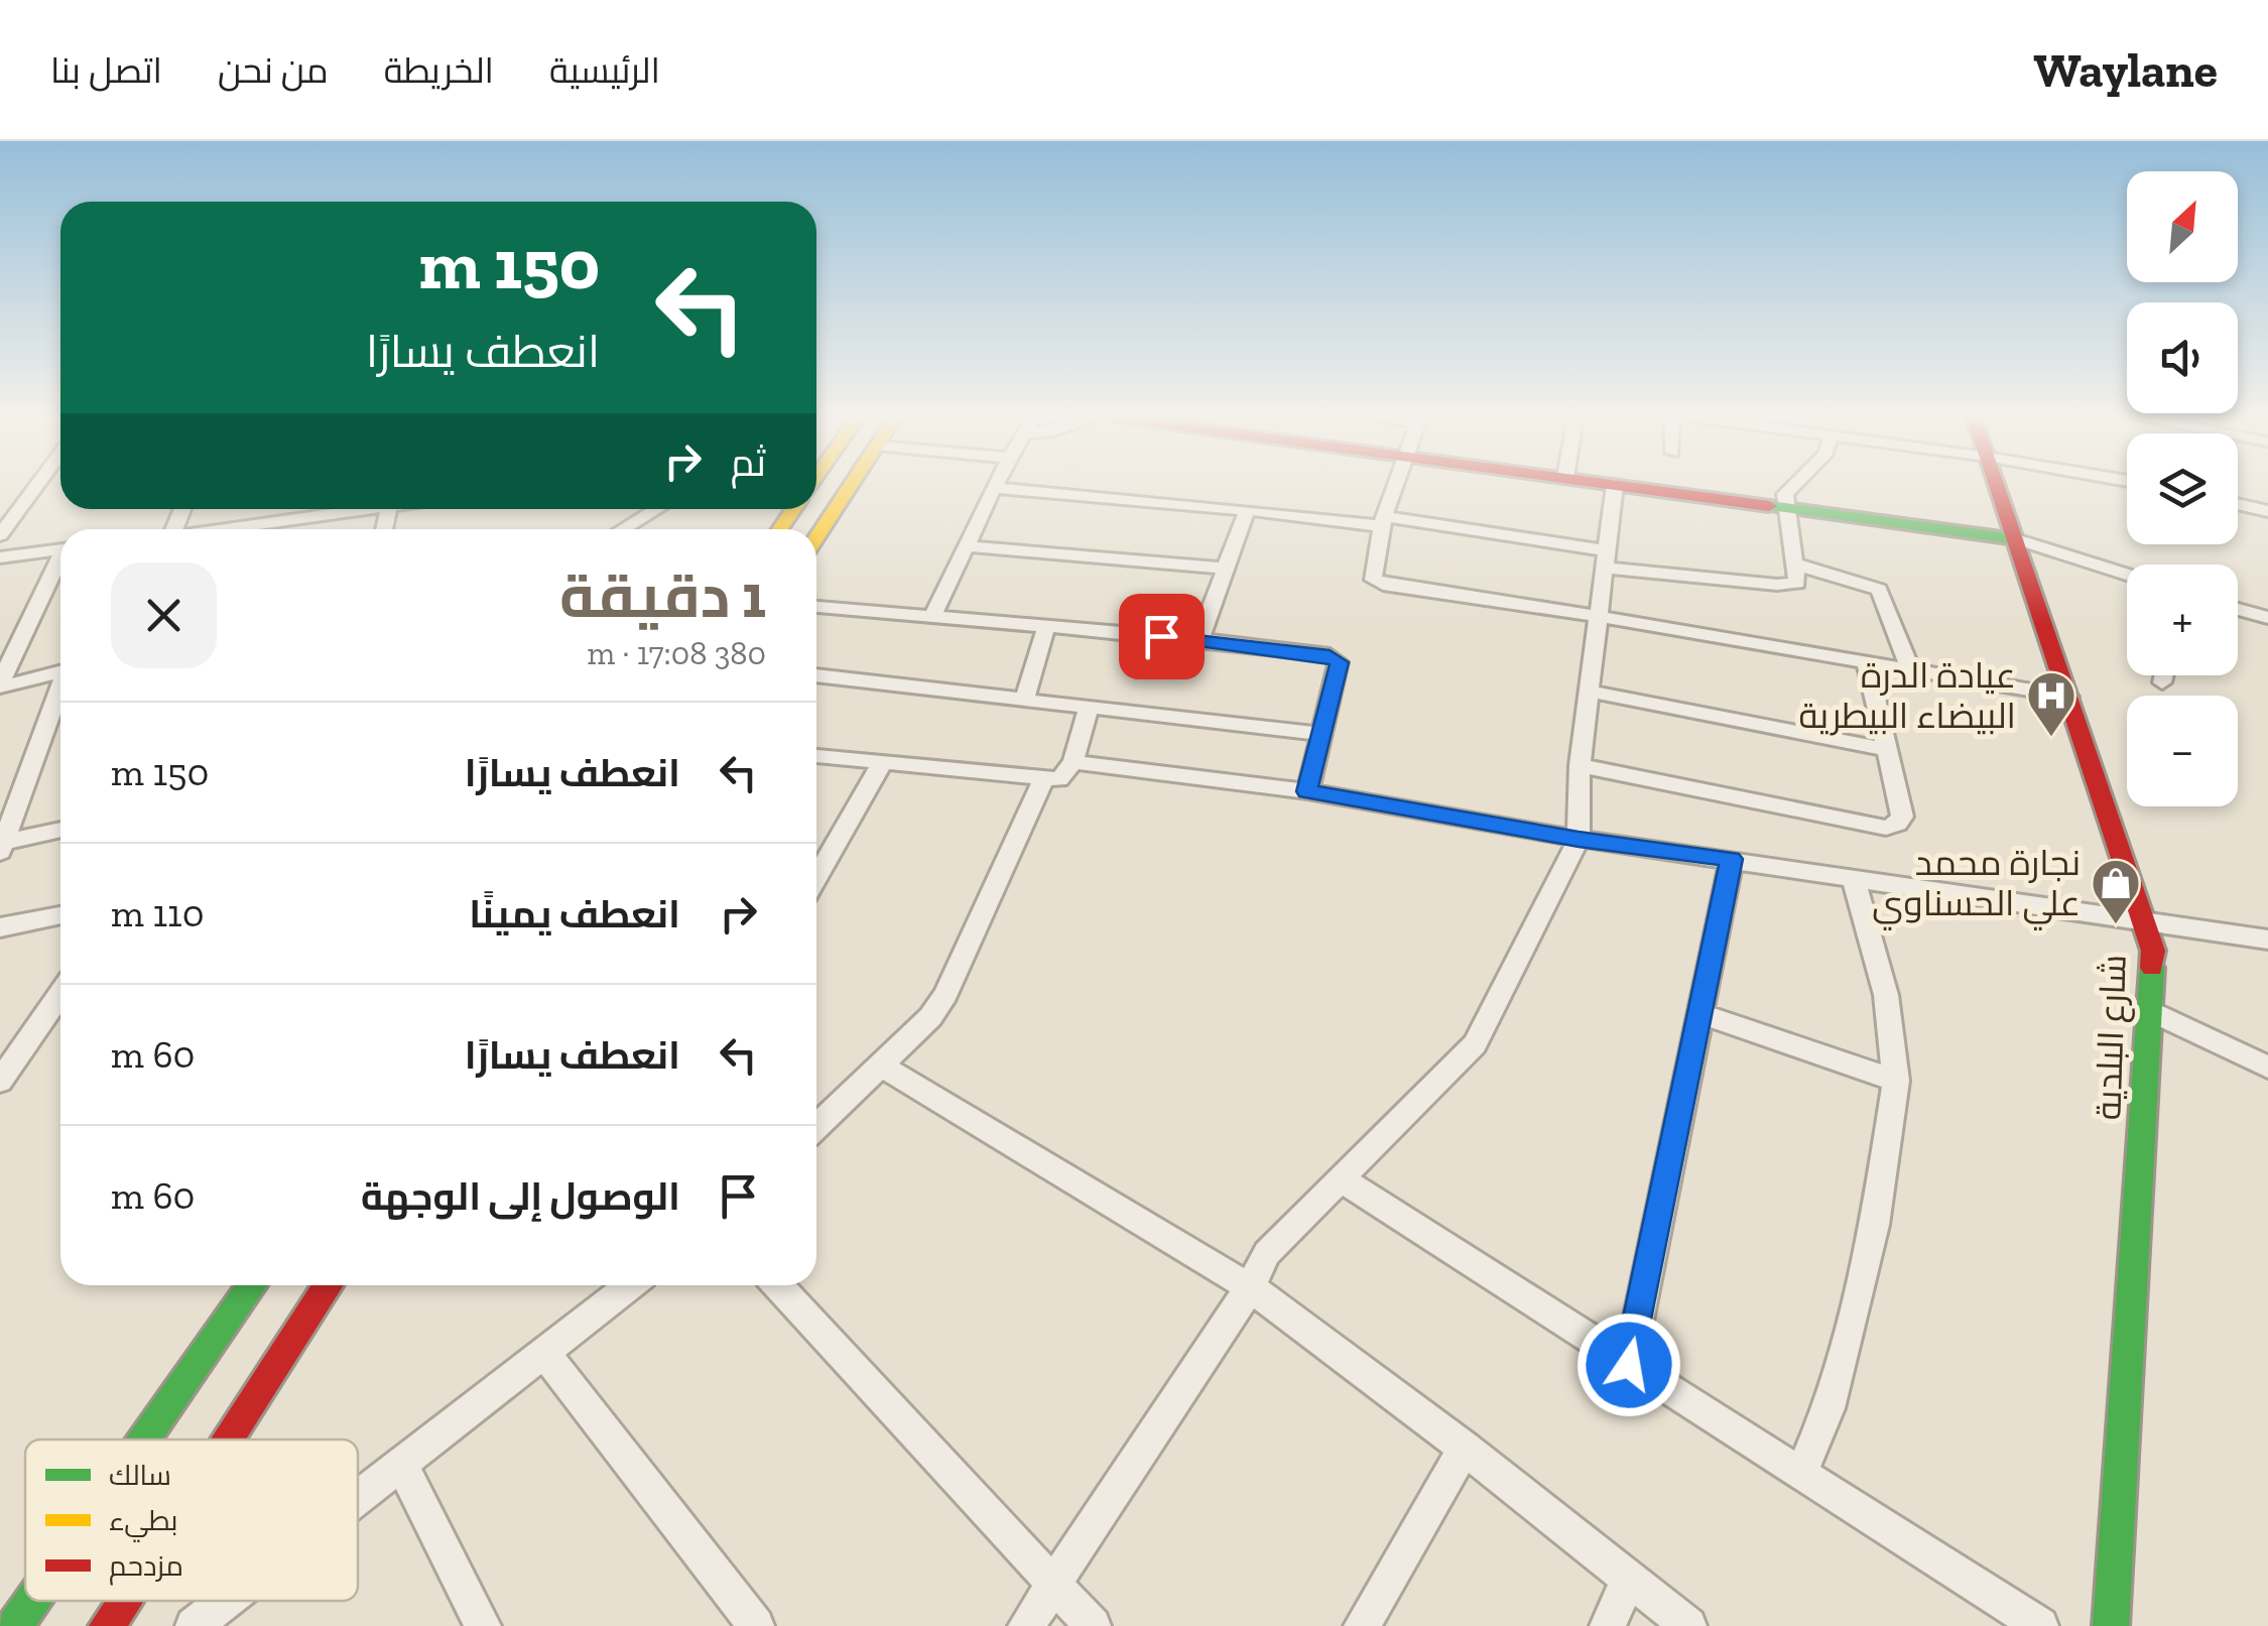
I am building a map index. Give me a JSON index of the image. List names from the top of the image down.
{
  "streets": {
    "main road": ["شارع البلدية"]
  },
  "places": {
    "hospital": ["عيادة الدرة البيضاء البيطرية"],
    "shop": ["نجارة محمد علي الحسناوي"]
  },
  "legend": ["سالك", "بطيء", "مزدحم"],
  "north": "top right",
  "page": {
    "header": "Waylane",
    "nav": [
      "الرئيسية",
      "الخريطة",
      "من نحن",
      "اتصل بنا"
    ],
    "map_buttons": ["+", "−"],
    "turn": ["150 m", "انعطف يسارًا"],
    "then": "ثم",
    "heading": ["1 دقيقة", "380 m · 17:08"],
    "list": [
      {
        "name": "انعطف يسارًا",
        "value": "150 m"
      },
      {
        "name": "انعطف يمينًا",
        "value": "110 m"
      },
      {
        "name": "انعطف يسارًا",
        "value": "60 m"
      },
      {
        "name": "الوصول إلى الوجهة",
        "value": "60 m"
      }
    ]
  }
}
